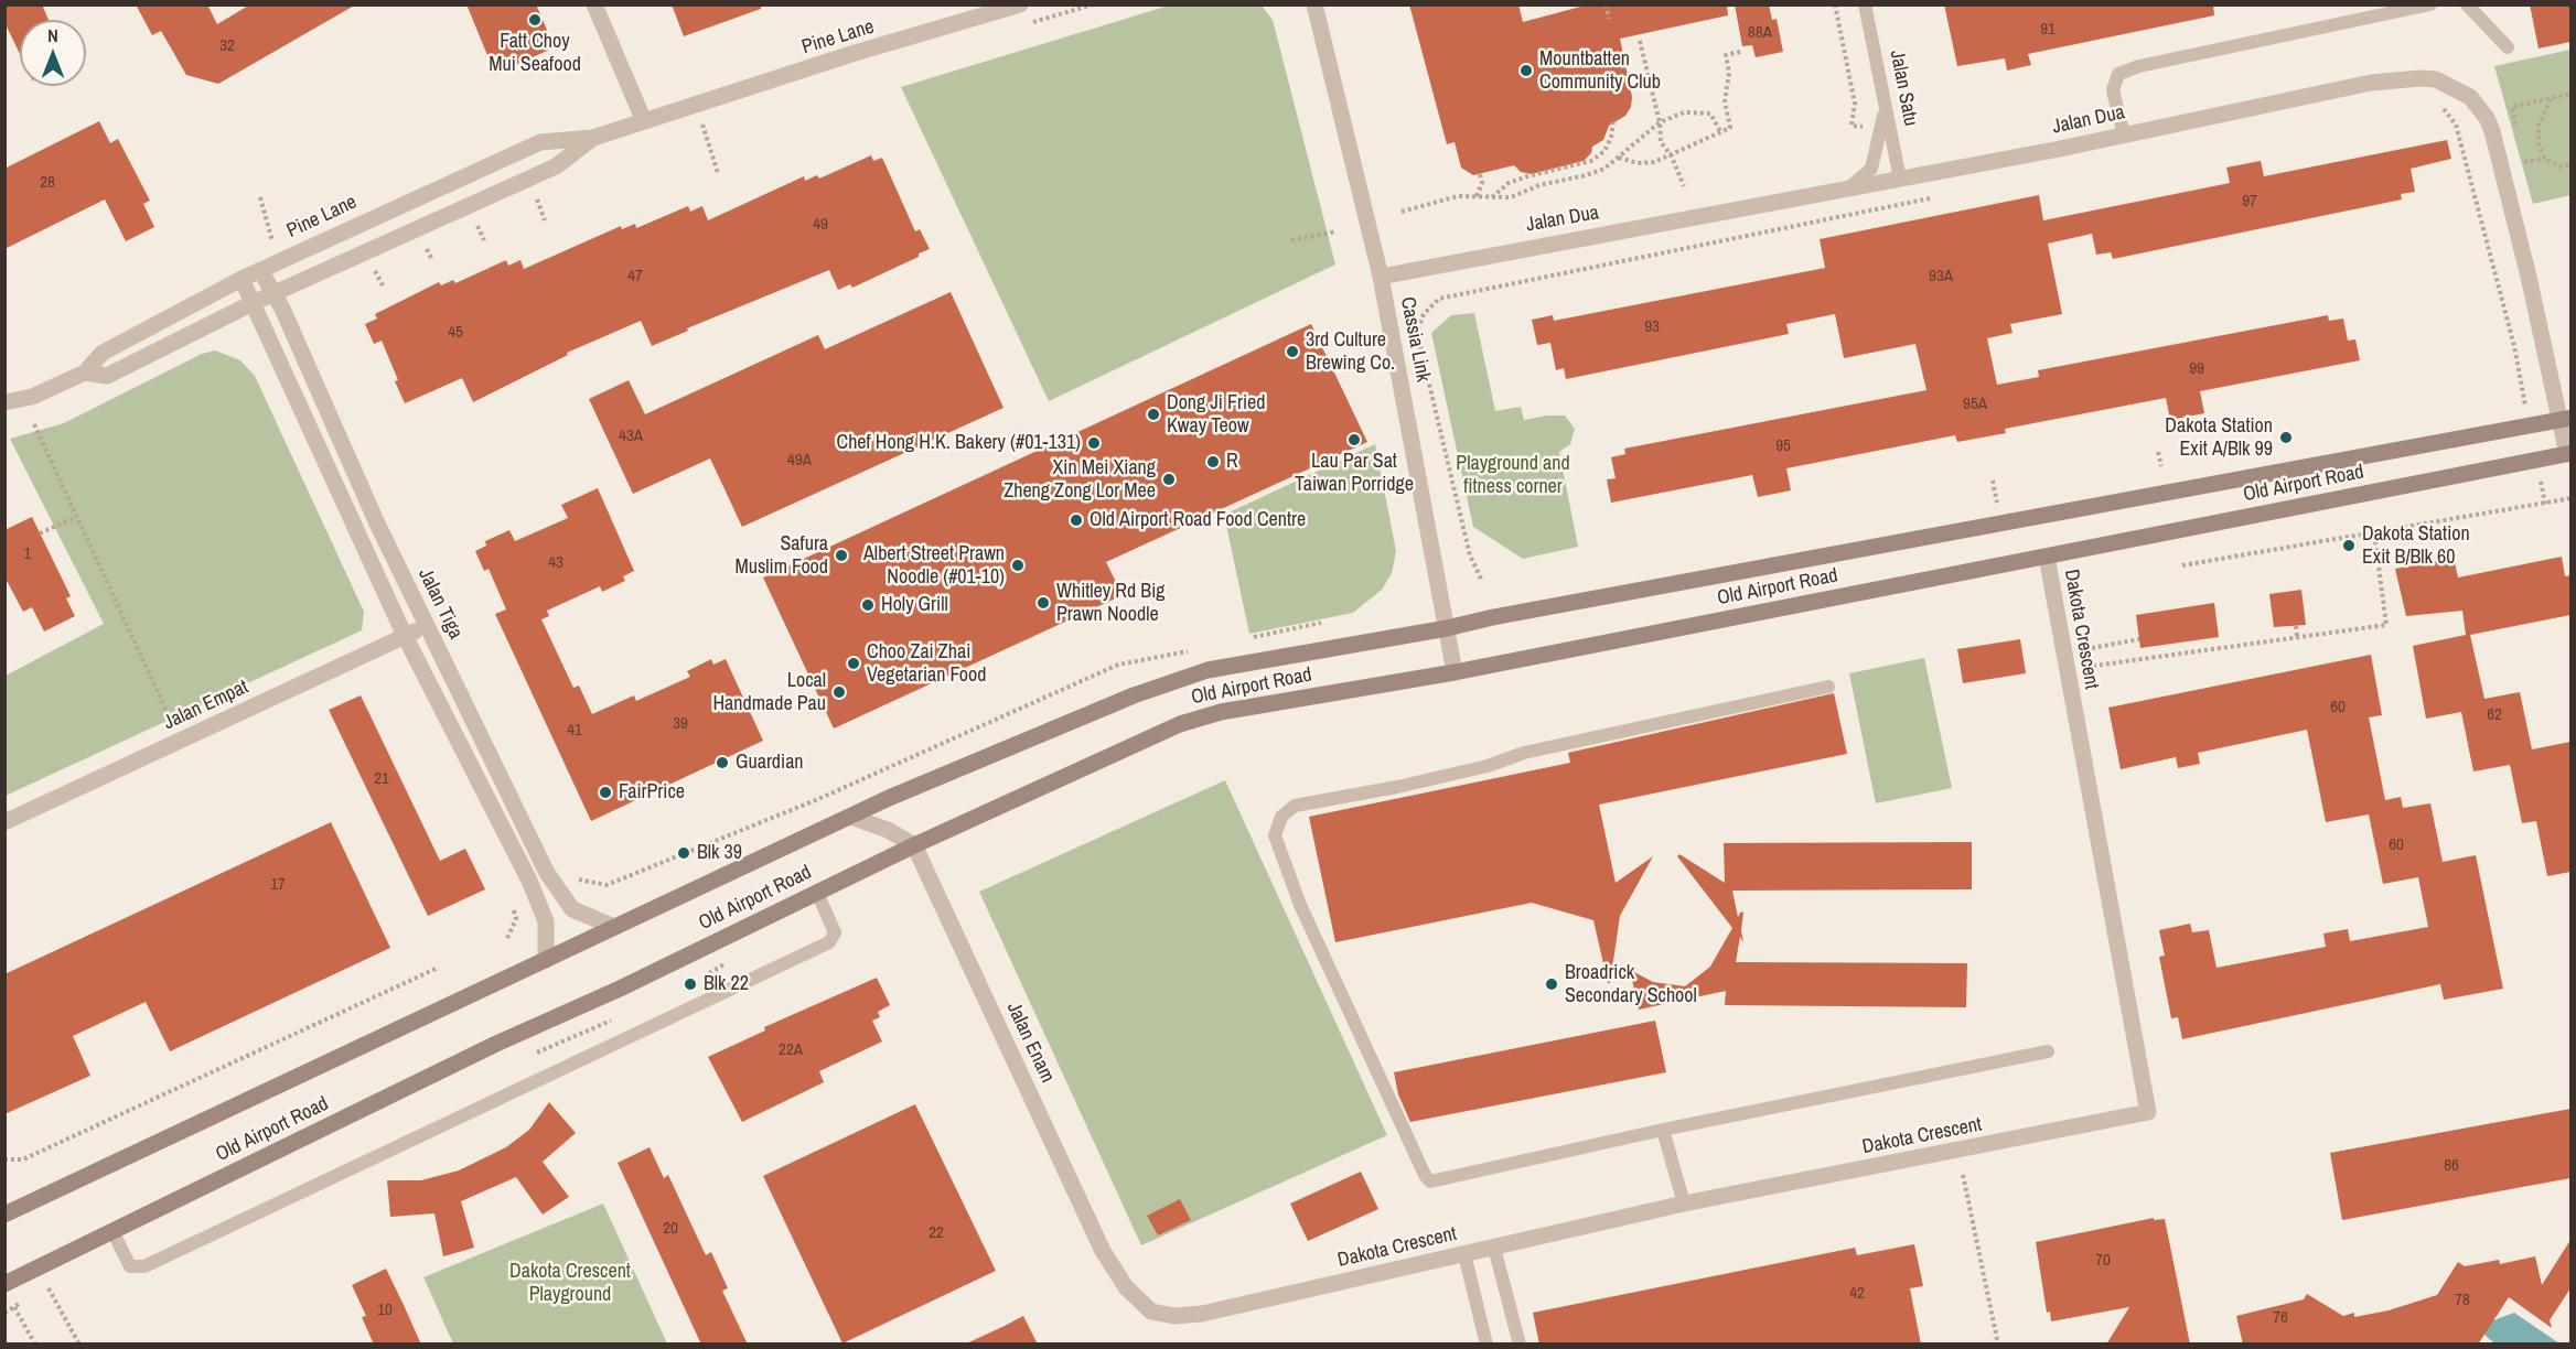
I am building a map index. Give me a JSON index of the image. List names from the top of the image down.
{
  "streets": {
    "main road": ["Old Airport Road"],
    "street": [
      "Pine Lane",
      "Jalan Dua",
      "Cassia Link",
      "Jalan Tiga",
      "Dakota Crescent",
      "Jalan Empat",
      "Jalan Enam"
    ],
    "lane": ["Jalan Satu"]
  },
  "crossings": [
    ["Pine Lane", "Jalan Tiga"],
    ["Jalan Satu", "Jalan Dua"],
    ["Jalan Dua", "Cassia Link"],
    ["Jalan Dua", "Old Airport Road"],
    ["Cassia Link", "Old Airport Road"],
    ["Old Airport Road", "Jalan Tiga"],
    ["Old Airport Road", "Dakota Crescent"],
    ["Old Airport Road", "Jalan Enam"],
    ["Jalan Tiga", "Jalan Empat"],
    ["Dakota Crescent", "Jalan Enam"]
  ],
  "parks": ["Playground and fitness corner", "Dakota Crescent Playground"],
  "places": [
    "Fatt Choy Mui Seafood",
    "Mountbatten Community Club",
    "3rd Culture Brewing Co.",
    "Dong Ji Fried Kway Teow",
    "Dakota Station Exit A/Blk 99",
    "Lau Par Sat Taiwan Porridge",
    "Chef Hong H.K. Bakery (#01-131)",
    "R",
    "Xin Mei Xiang Zheng Zong Lor Mee",
    "Old Airport Road Food Centre",
    "Dakota Station Exit B/Blk 60",
    "Safura Muslim Food",
    "Albert Street Prawn Noodle (#01-10)",
    "Whitley Rd Big Prawn Noodle",
    "Holy Grill",
    "Choo Zai Zhai Vegetarian Food",
    "Local Handmade Pau",
    "Guardian",
    "FairPrice",
    "Blk 39",
    "Blk 22",
    "Broadrick Secondary School"
  ],
  "house_numbers": [
    "91",
    "88A",
    "32",
    "28",
    "97",
    "49",
    "47",
    "93A",
    "93",
    "45",
    "99",
    "95A",
    "43A",
    "95",
    "49A",
    "1",
    "43",
    "60",
    "62",
    "39",
    "41",
    "21",
    "60",
    "17",
    "22A",
    "86",
    "20",
    "22",
    "70",
    "42",
    "78",
    "10",
    "76"
  ],
  "north": "top"
}
